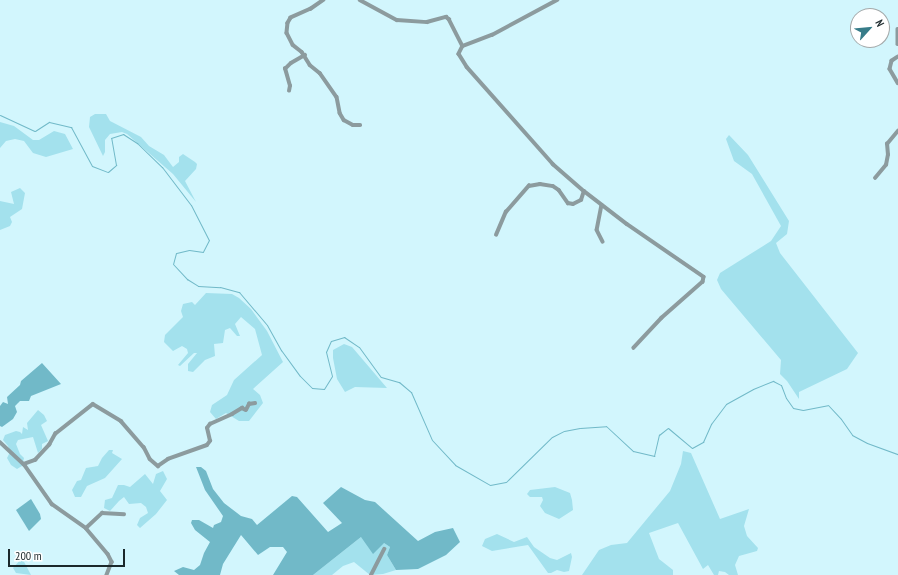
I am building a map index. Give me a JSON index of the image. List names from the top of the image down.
{
  "scale_bar": "200 m",
  "north": "top right"
}
